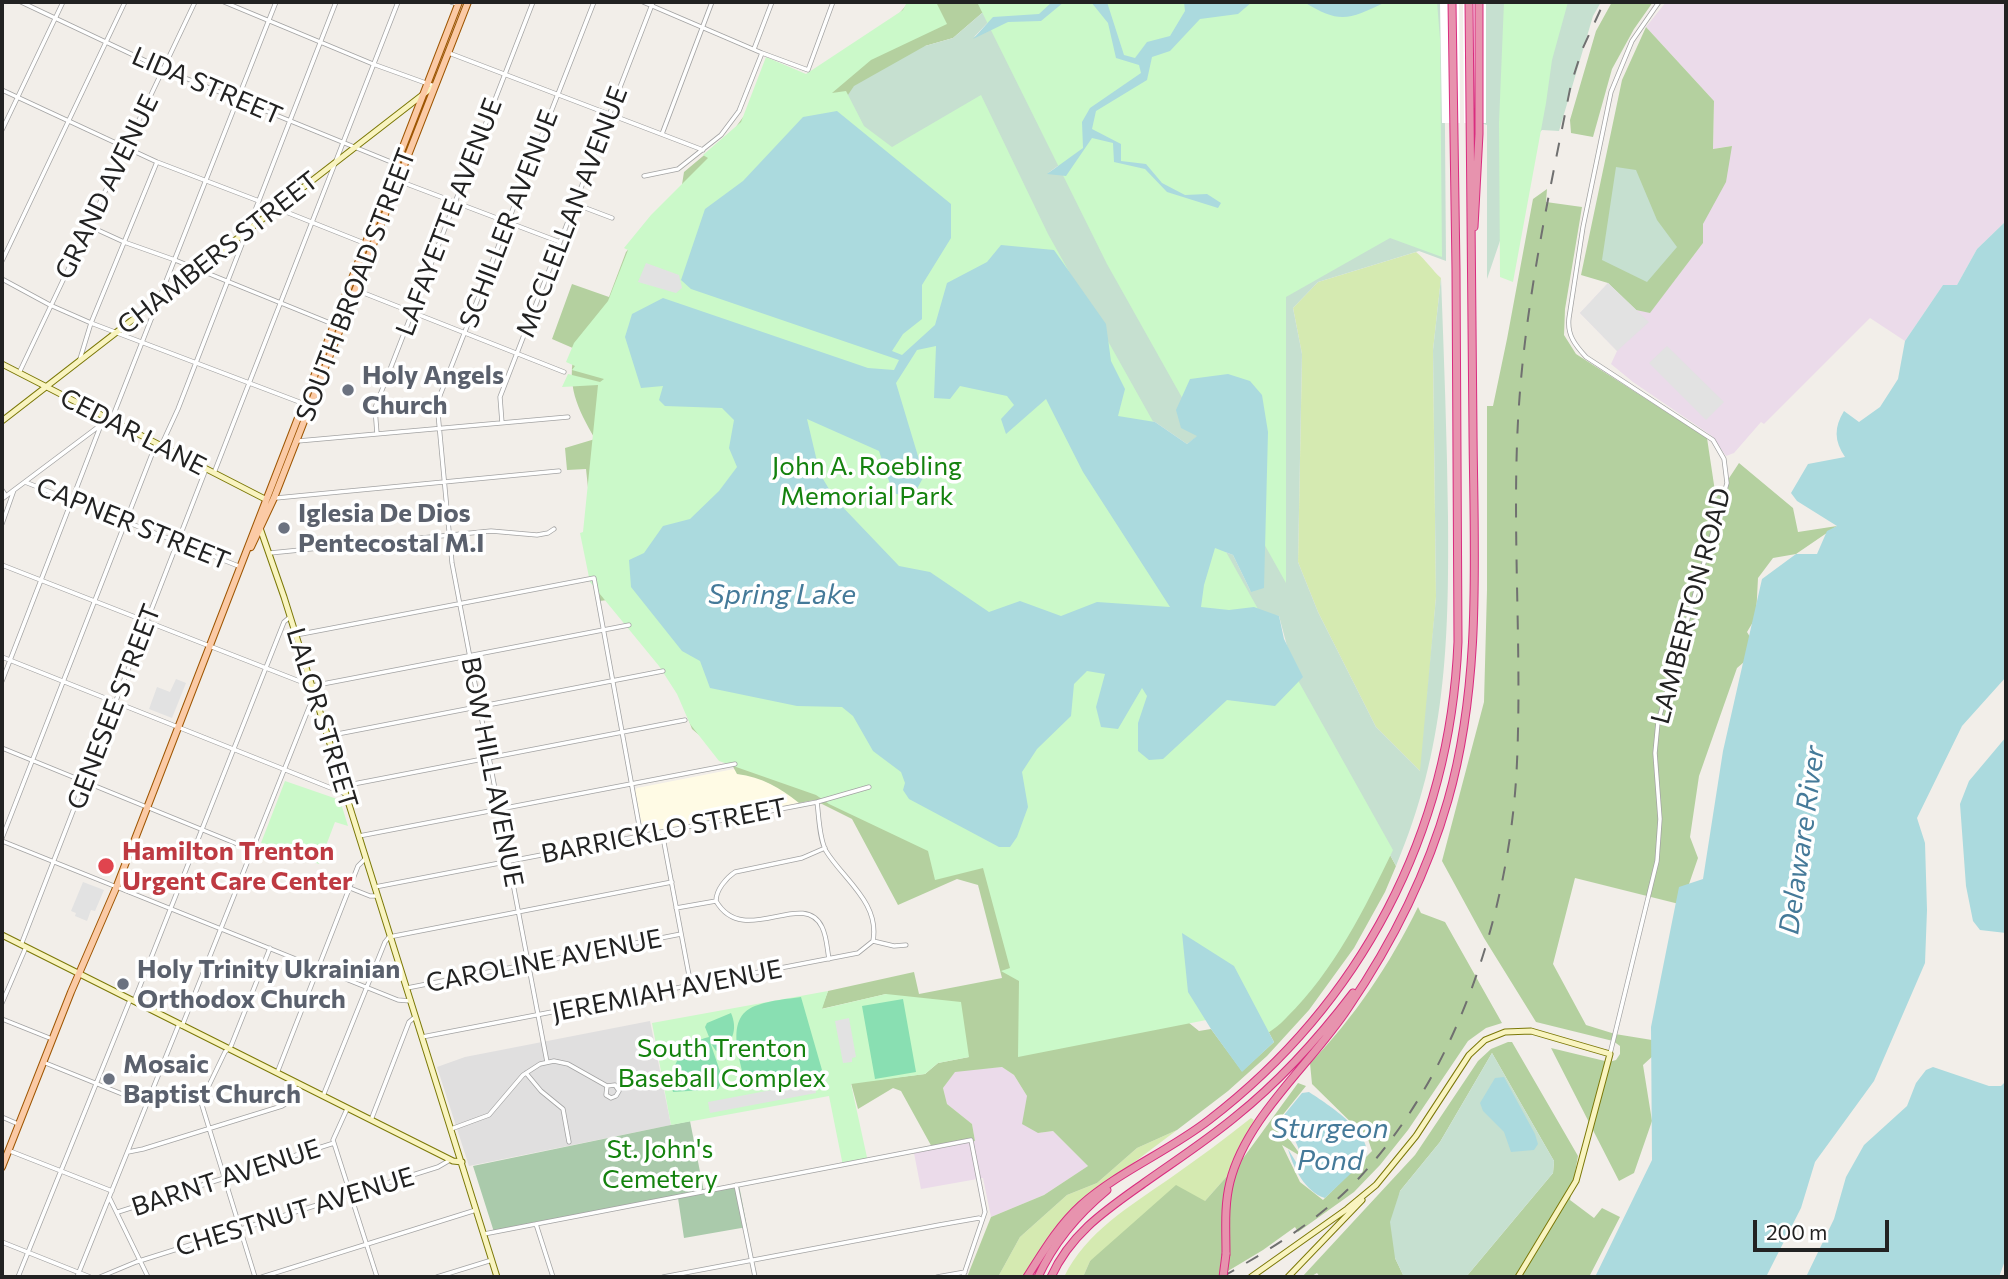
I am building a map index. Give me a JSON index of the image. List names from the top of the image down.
{
  "streets": {
    "main road": ["SOUTH BROAD STREET"],
    "street": [
      "LIDA STREET",
      "GRAND AVENUE",
      "MCCLELLAN AVENUE",
      "LAFAYETTE AVENUE",
      "SCHILLER AVENUE",
      "CHAMBERS STREET",
      "CEDAR LANE",
      "CAPNER STREET",
      "LAMBERTON ROAD",
      "GENESEE STREET",
      "LALOR STREET",
      "BOW HILL AVENUE",
      "BARRICKLO STREET",
      "CAROLINE AVENUE",
      "JEREMIAH AVENUE",
      "BARNT AVENUE",
      "CHESTNUT AVENUE"
    ]
  },
  "crossings": [
    ["LIDA STREET", "GRAND AVENUE"],
    ["LIDA STREET", "CHAMBERS STREET"],
    ["LIDA STREET", "SOUTH BROAD STREET"],
    ["GRAND AVENUE", "CEDAR LANE"],
    ["SCHILLER AVENUE", "BOW HILL AVENUE"],
    ["CHAMBERS STREET", "SOUTH BROAD STREET"],
    ["CHAMBERS STREET", "CEDAR LANE"],
    ["SOUTH BROAD STREET", "CEDAR LANE"],
    ["SOUTH BROAD STREET", "CAPNER STREET"],
    ["SOUTH BROAD STREET", "LALOR STREET"],
    ["CEDAR LANE", "GENESEE STREET"],
    ["CAPNER STREET", "GENESEE STREET"],
    ["LALOR STREET", "BARRICKLO STREET"],
    ["LALOR STREET", "CAROLINE AVENUE"],
    ["LALOR STREET", "JEREMIAH AVENUE"],
    ["BOW HILL AVENUE", "BARRICKLO STREET"],
    ["BOW HILL AVENUE", "CAROLINE AVENUE"],
    ["BOW HILL AVENUE", "JEREMIAH AVENUE"]
  ],
  "water": ["Spring Lake", "Delaware River", "Sturgeon Pond"],
  "parks": ["John A. Roebling Memorial Park", "South Trenton Baseball Complex", "St. John's Cemetery"],
  "places": [
    "Holy Angels Church",
    "Iglesia De Dios Pentecostal M.I",
    "Hamilton Trenton Urgent Care Center",
    "Holy Trinity Ukrainian Orthodox Church",
    "Mosaic Baptist Church"
  ],
  "scale_bar": "200 m"
}
